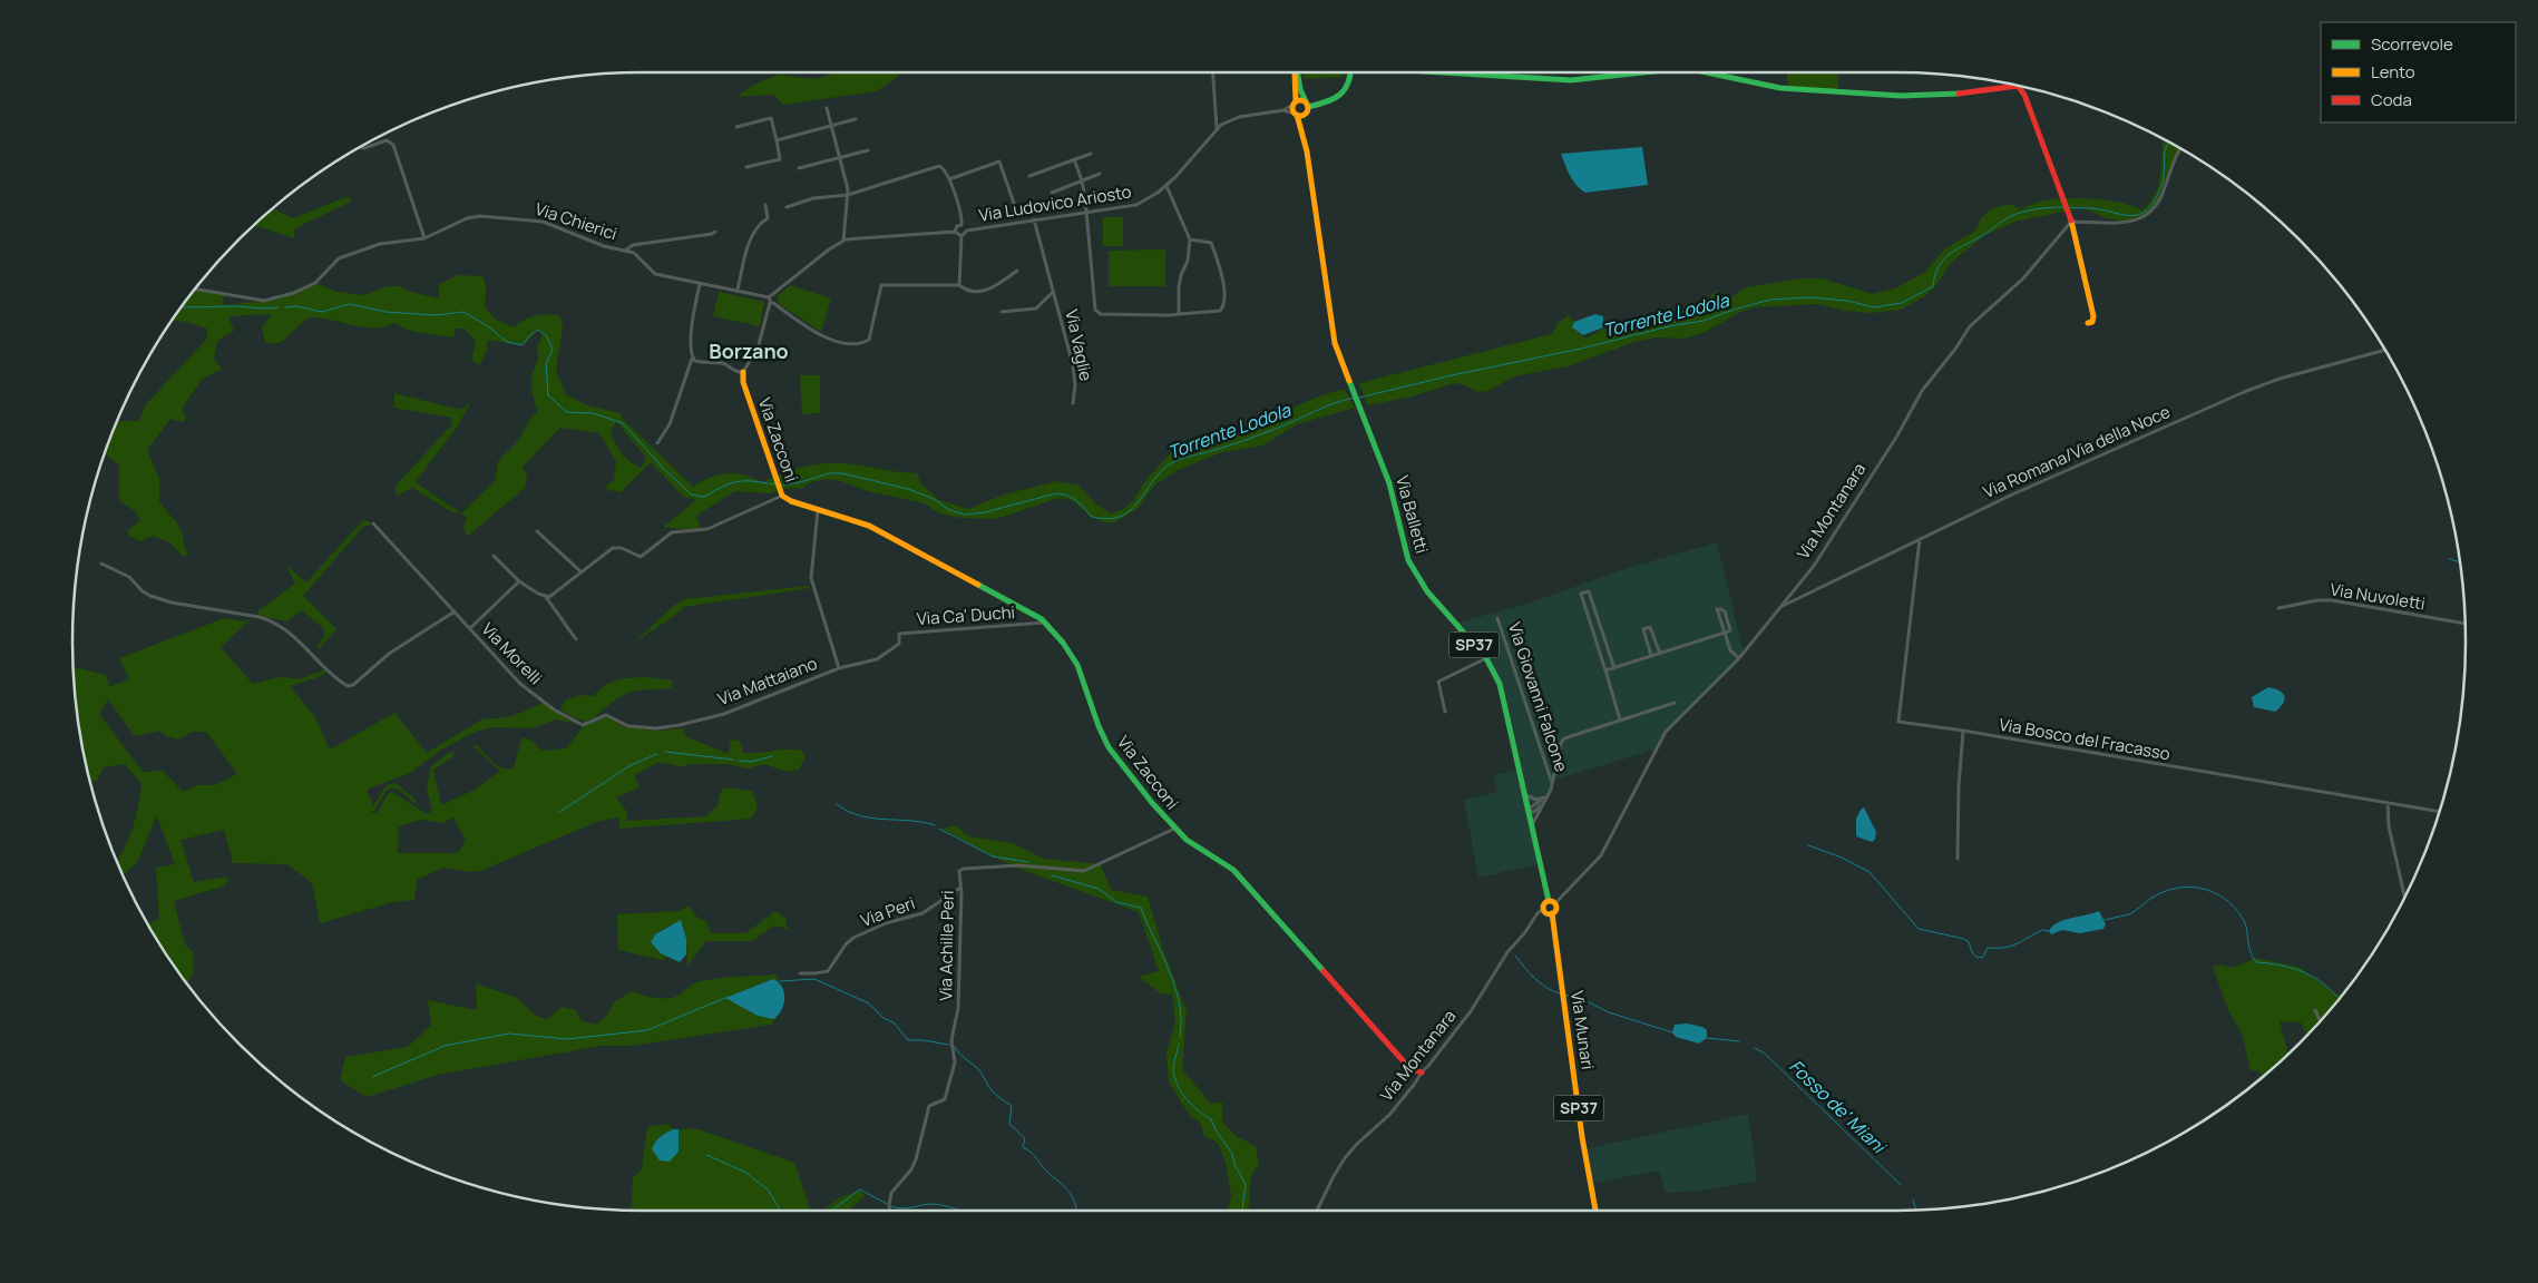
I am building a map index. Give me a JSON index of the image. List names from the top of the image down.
{
  "streets": {
    "street": [
      "Via Ludovico Ariosto",
      "Via Chierici",
      "Via Vaglie",
      "Via Zacconi",
      "Via Romana/Via della Noce",
      "Via Montanara",
      "Via Balletti",
      "Via Nuvoletti",
      "Via Ca' Duchi",
      "SP37",
      "Via Morelli",
      "Via Mattaiano",
      "Via Giovanni Falcone",
      "Via Bosco del Fracasso",
      "Via Peri",
      "Via Achille Peri",
      "Via Munari"
    ]
  },
  "crossings": [
    ["Via Ludovico Ariosto", "Via Vaglie"],
    ["Via Ludovico Ariosto", "Via Balletti"],
    ["Via Zacconi", "Via Montanara"],
    ["Via Zacconi", "Via Ca' Duchi"],
    ["Via Zacconi", "Via Mattaiano"],
    ["Via Zacconi", "Via Achille Peri"],
    ["Via Romana/Via della Noce", "Via Montanara"],
    ["Via Romana/Via della Noce", "Via Bosco del Fracasso"],
    ["Via Montanara", "Via Balletti"],
    ["Via Montanara", "Via Munari"],
    ["Via Balletti", "Via Munari"],
    ["Via Ca' Duchi", "Via Mattaiano"],
    ["Via Morelli", "Via Mattaiano"],
    ["Via Peri", "Via Achille Peri"]
  ],
  "districts": ["Borzano"],
  "water": ["Torrente Lodola", "Fosso de' Miani"],
  "legend": ["Scorrevole", "Lento", "Coda"]
}
